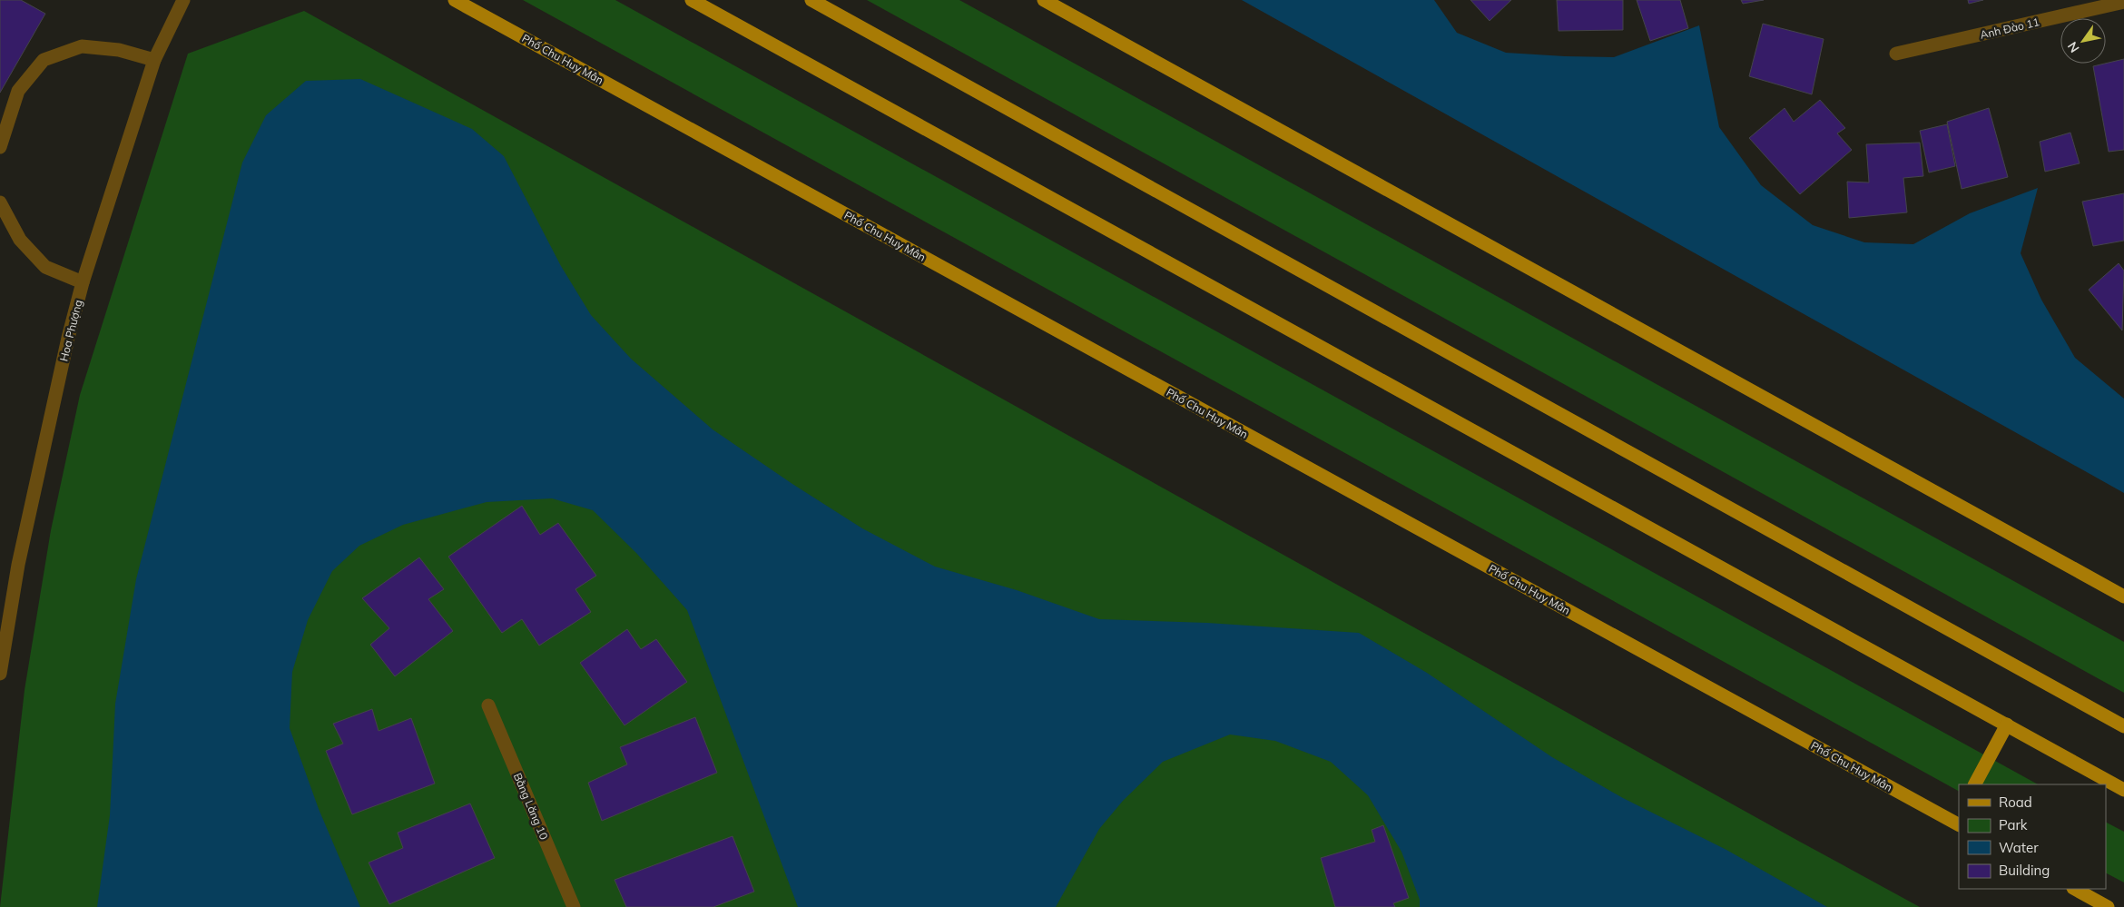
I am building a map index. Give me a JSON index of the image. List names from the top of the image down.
{
  "streets": {
    "main road": ["Phố Chu Huy Mân"],
    "street": ["Anh Đào 11", "Hoa Phượng", "Bằng Lăng 10"]
  },
  "legend": [
    "Road",
    "Park",
    "Water",
    "Building"
  ],
  "north": "bottom left"
}
